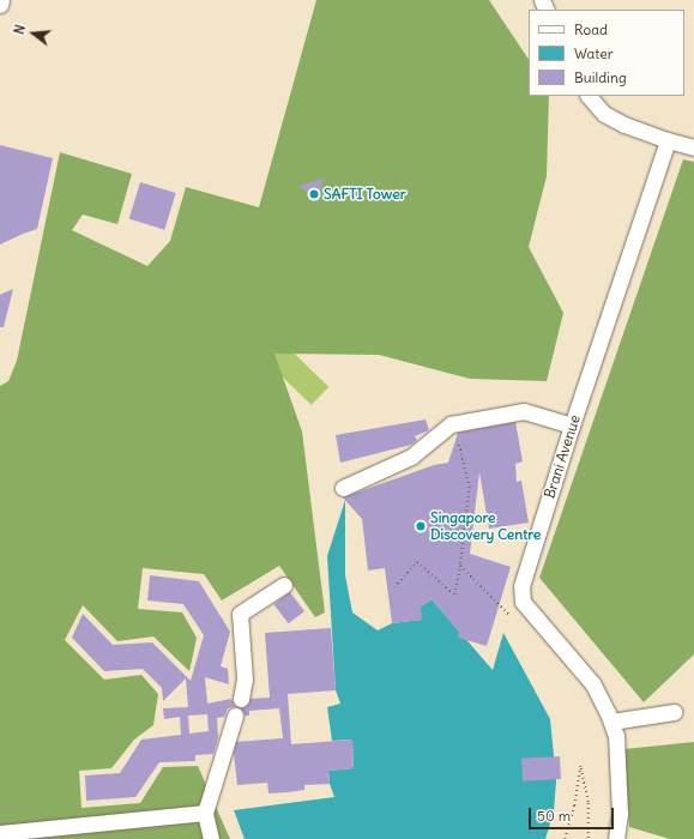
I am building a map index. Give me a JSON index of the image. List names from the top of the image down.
{
  "streets": {
    "lane": ["Brani Avenue"]
  },
  "places": ["SAFTI Tower", "Singapore Discovery Centre"],
  "legend": ["Road", "Water", "Building"],
  "scale_bar": "50 m",
  "north": "left"
}
